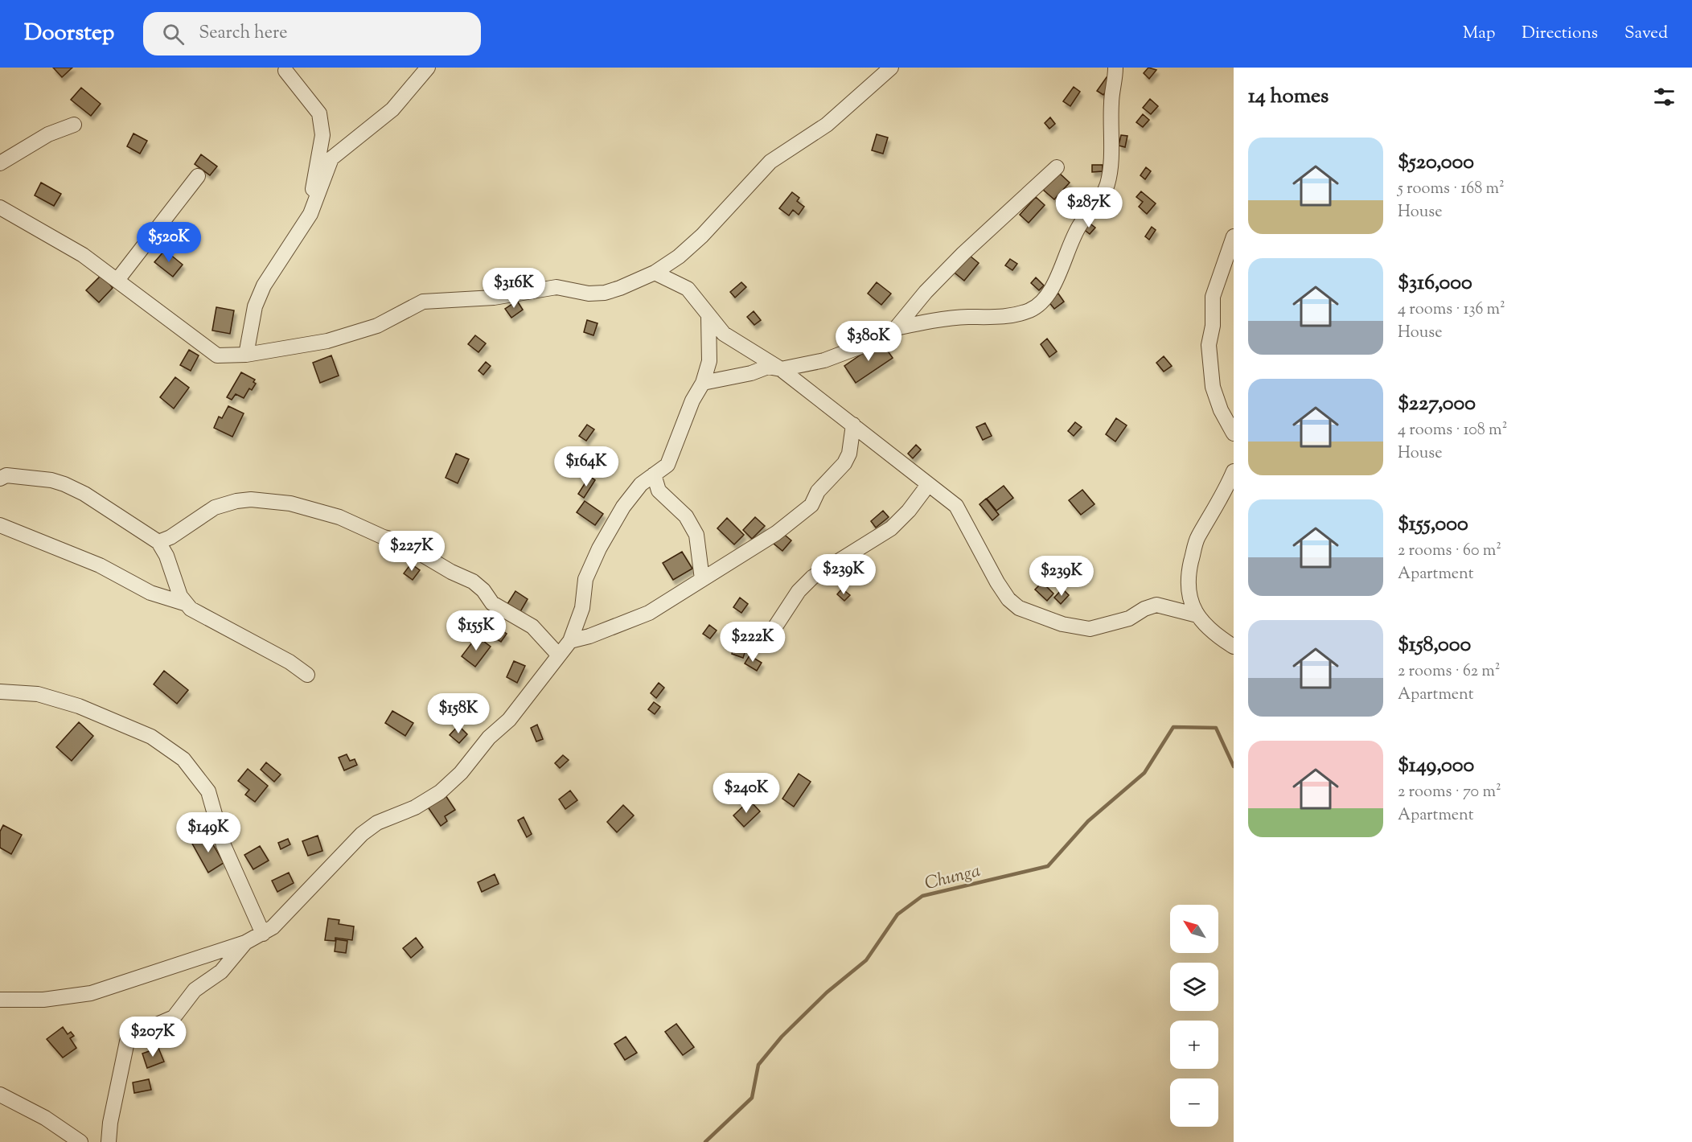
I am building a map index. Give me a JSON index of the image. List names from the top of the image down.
{
  "water": ["Chunga"],
  "north": "top left",
  "page": {
    "header": "Doorstep",
    "search": "Search here",
    "nav": ["Map", "Directions", "Saved"],
    "heading": "14 homes",
    "list": [
      {
        "name": "$520,000",
        "note": "5 rooms · 168 m² · House"
      },
      {
        "name": "$316,000",
        "note": "4 rooms · 136 m² · House"
      },
      {
        "name": "$227,000",
        "note": "4 rooms · 108 m² · House"
      },
      {
        "name": "$155,000",
        "note": "2 rooms · 60 m² · Apartment"
      },
      {
        "name": "$158,000",
        "note": "2 rooms · 62 m² · Apartment"
      },
      {
        "name": "$149,000",
        "note": "2 rooms · 70 m² · Apartment"
      }
    ],
    "price": [
      "$287K",
      "$520K",
      "$316K",
      "$380K",
      "$164K",
      "$227K",
      "$239K",
      "$239K",
      "$155K",
      "$222K",
      "$158K",
      "$240K",
      "$149K",
      "$207K"
    ],
    "map_buttons": ["+", "−"]
  }
}
